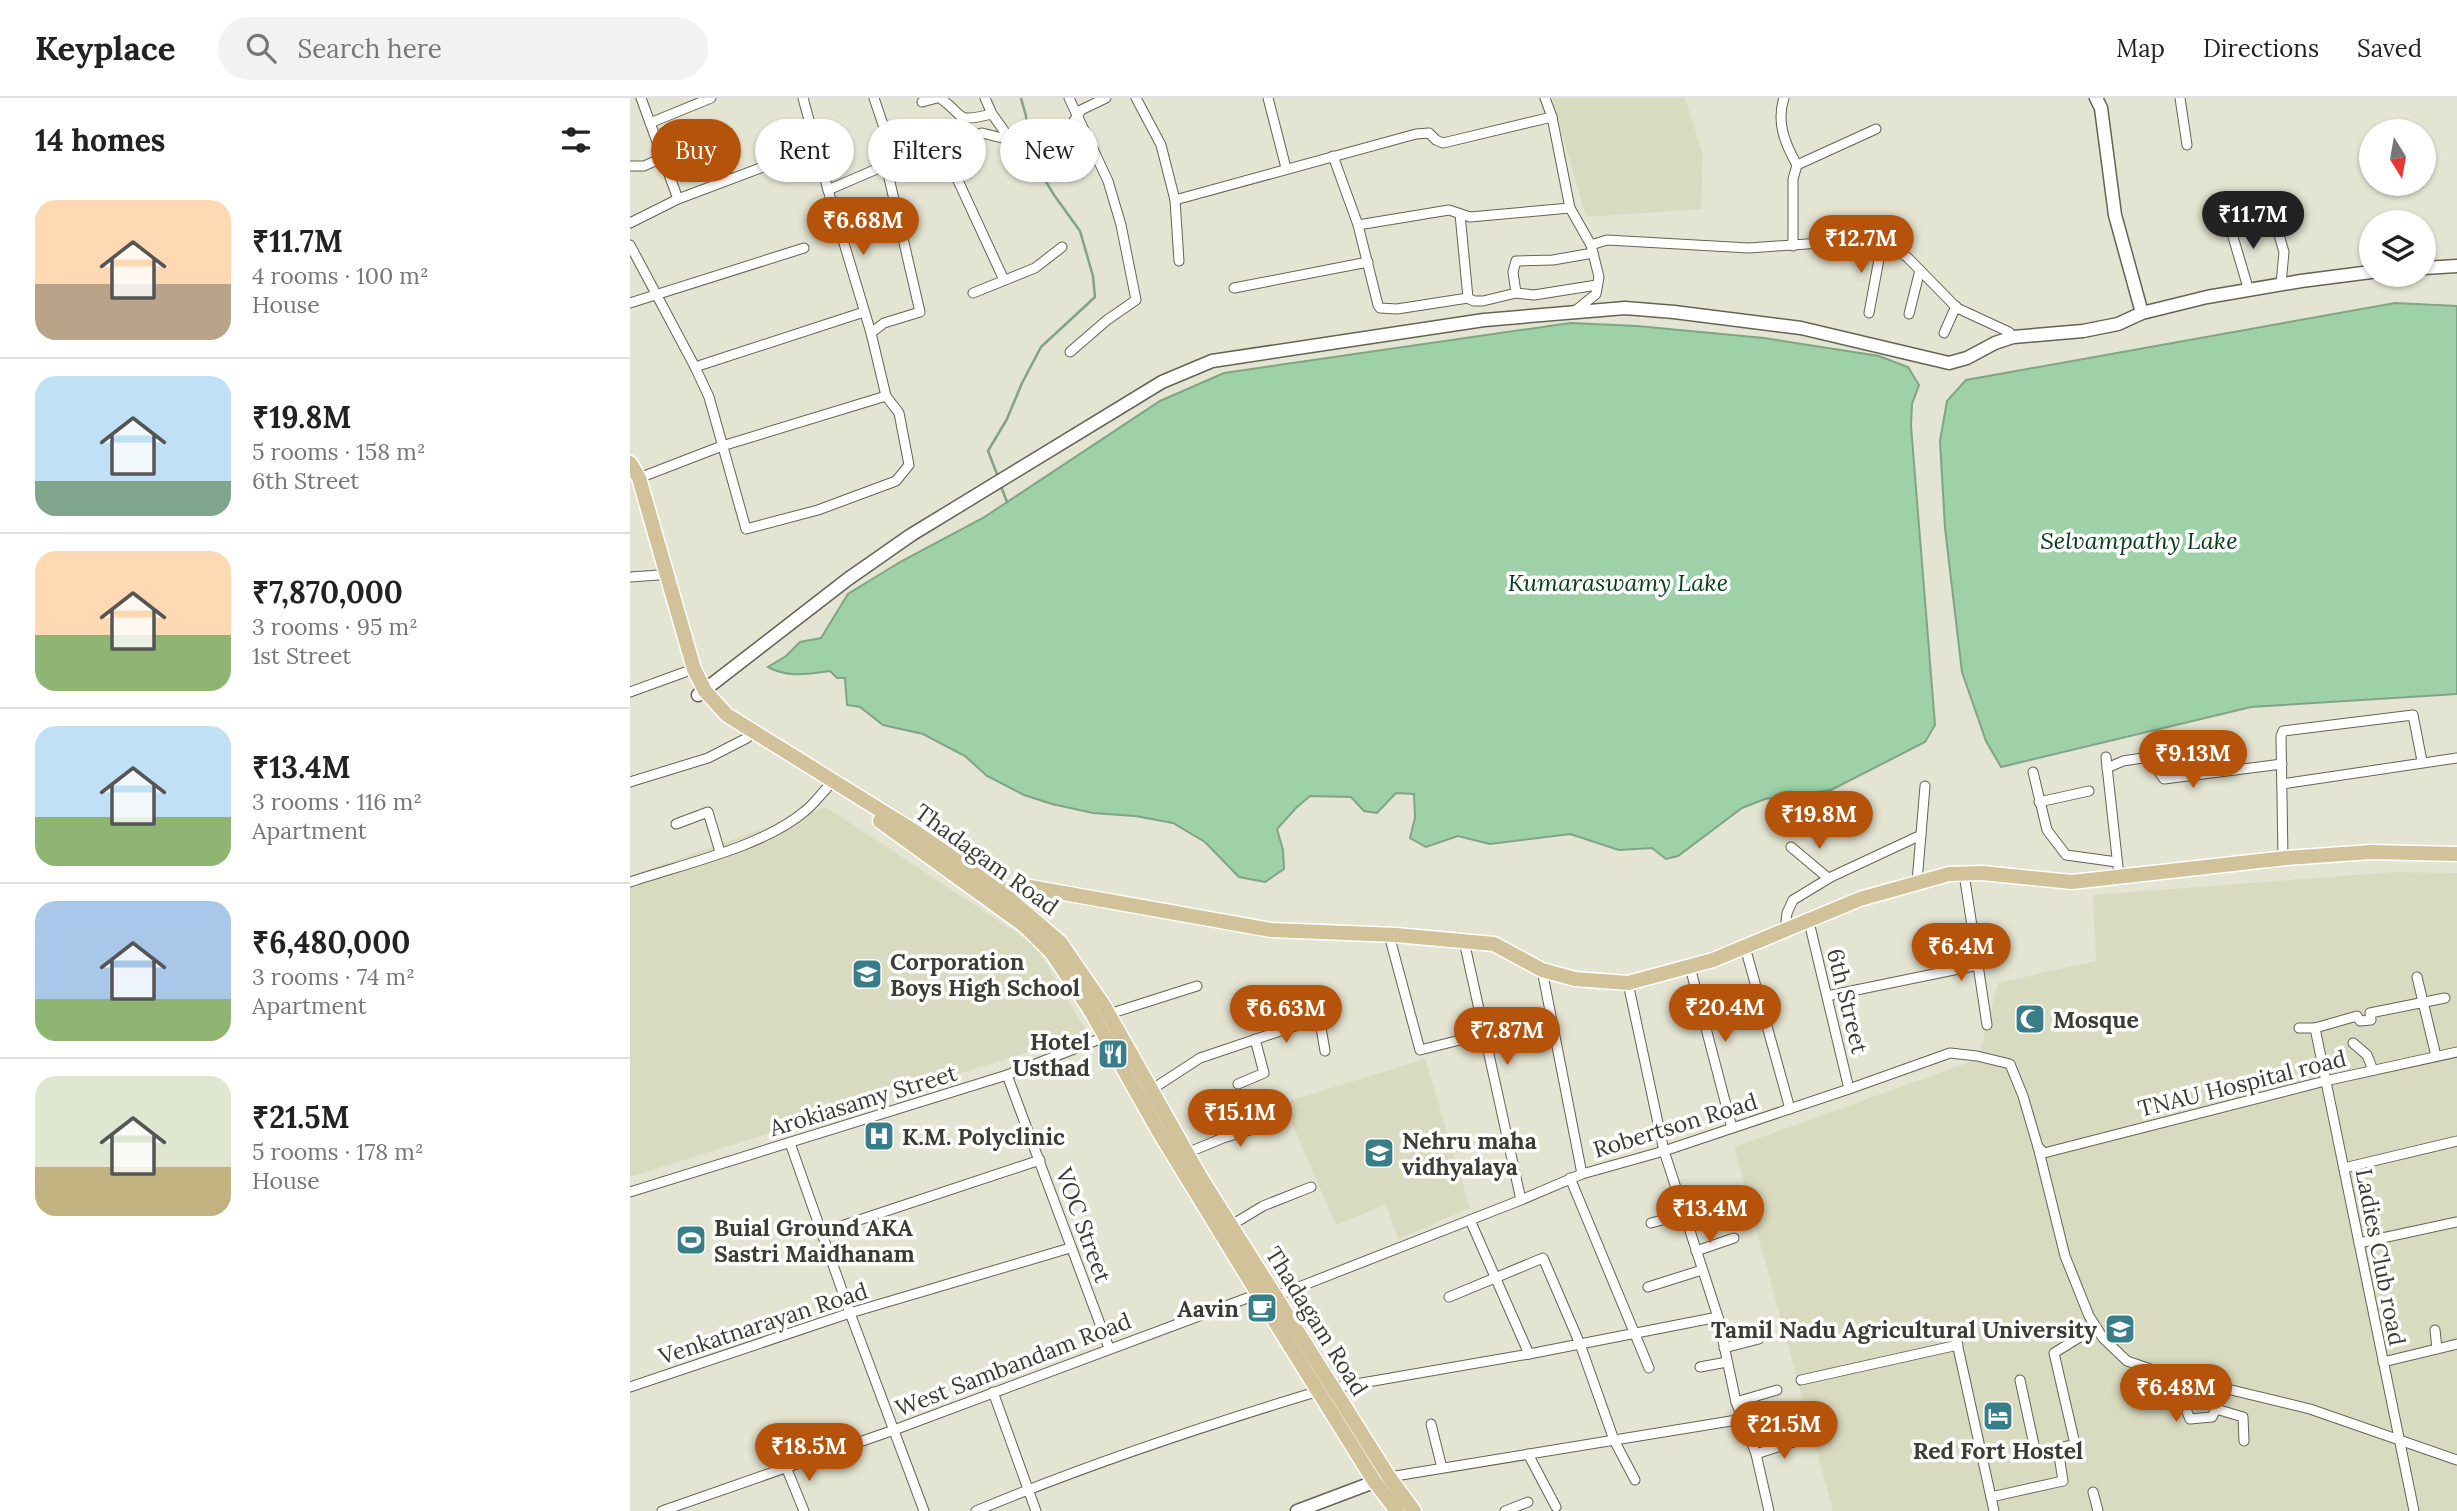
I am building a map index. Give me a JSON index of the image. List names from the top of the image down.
{
  "streets": {
    "main road": ["Thadagam Road"],
    "street": [
      "6th Street",
      "TNAU Hospital road",
      "Arokiasamy Street",
      "Robertson Road",
      "VOC Street",
      "Ladies Club road",
      "Venkatnarayan Road",
      "West Sambandam Road"
    ]
  },
  "crossings": [
    ["Thadagam Road", "Arokiasamy Street"],
    ["Thadagam Road", "Robertson Road"],
    ["Thadagam Road", "West Sambandam Road"],
    ["6th Street", "Robertson Road"],
    ["TNAU Hospital road", "Robertson Road"],
    ["TNAU Hospital road", "Ladies Club road"],
    ["Arokiasamy Street", "VOC Street"],
    ["VOC Street", "Venkatnarayan Road"],
    ["VOC Street", "West Sambandam Road"]
  ],
  "water": ["Selvampathy Lake", "Kumaraswamy Lake"],
  "places": {
    "school or university": ["Corporation Boys High School", "Nehru maha vidhyalaya", "Tamil Nadu Agricultural University"],
    "mosque": ["Mosque"],
    "restaurant": ["Hotel Usthad"],
    "hospital": ["K.M. Polyclinic"],
    "sports": ["Buial Ground AKA Sastri Maidhanam"],
    "cafe": ["Aavin"],
    "hotel": ["Red Fort Hostel"]
  },
  "north": "bottom",
  "page": {
    "header": "Keyplace",
    "search": "Search here",
    "nav": ["Map", "Directions", "Saved"],
    "heading": "14 homes",
    "chip": [
      "Buy",
      "Rent",
      "Filters",
      "New"
    ],
    "list": [
      {
        "name": "₹11.7M",
        "note": "4 rooms · 100 m² · House"
      },
      {
        "name": "₹19.8M",
        "note": "5 rooms · 158 m² · 6th Street"
      },
      {
        "name": "₹7,870,000",
        "note": "3 rooms · 95 m² · 1st Street"
      },
      {
        "name": "₹13.4M",
        "note": "3 rooms · 116 m² · Apartment"
      },
      {
        "name": "₹6,480,000",
        "note": "3 rooms · 74 m² · Apartment"
      },
      {
        "name": "₹21.5M",
        "note": "5 rooms · 178 m² · House"
      }
    ],
    "price": [
      "₹11.7M",
      "₹6.68M",
      "₹12.7M",
      "₹9.13M",
      "₹19.8M",
      "₹6.4M",
      "₹20.4M",
      "₹6.63M",
      "₹7.87M",
      "₹15.1M",
      "₹13.4M",
      "₹6.48M",
      "₹21.5M",
      "₹18.5M"
    ]
  }
}
